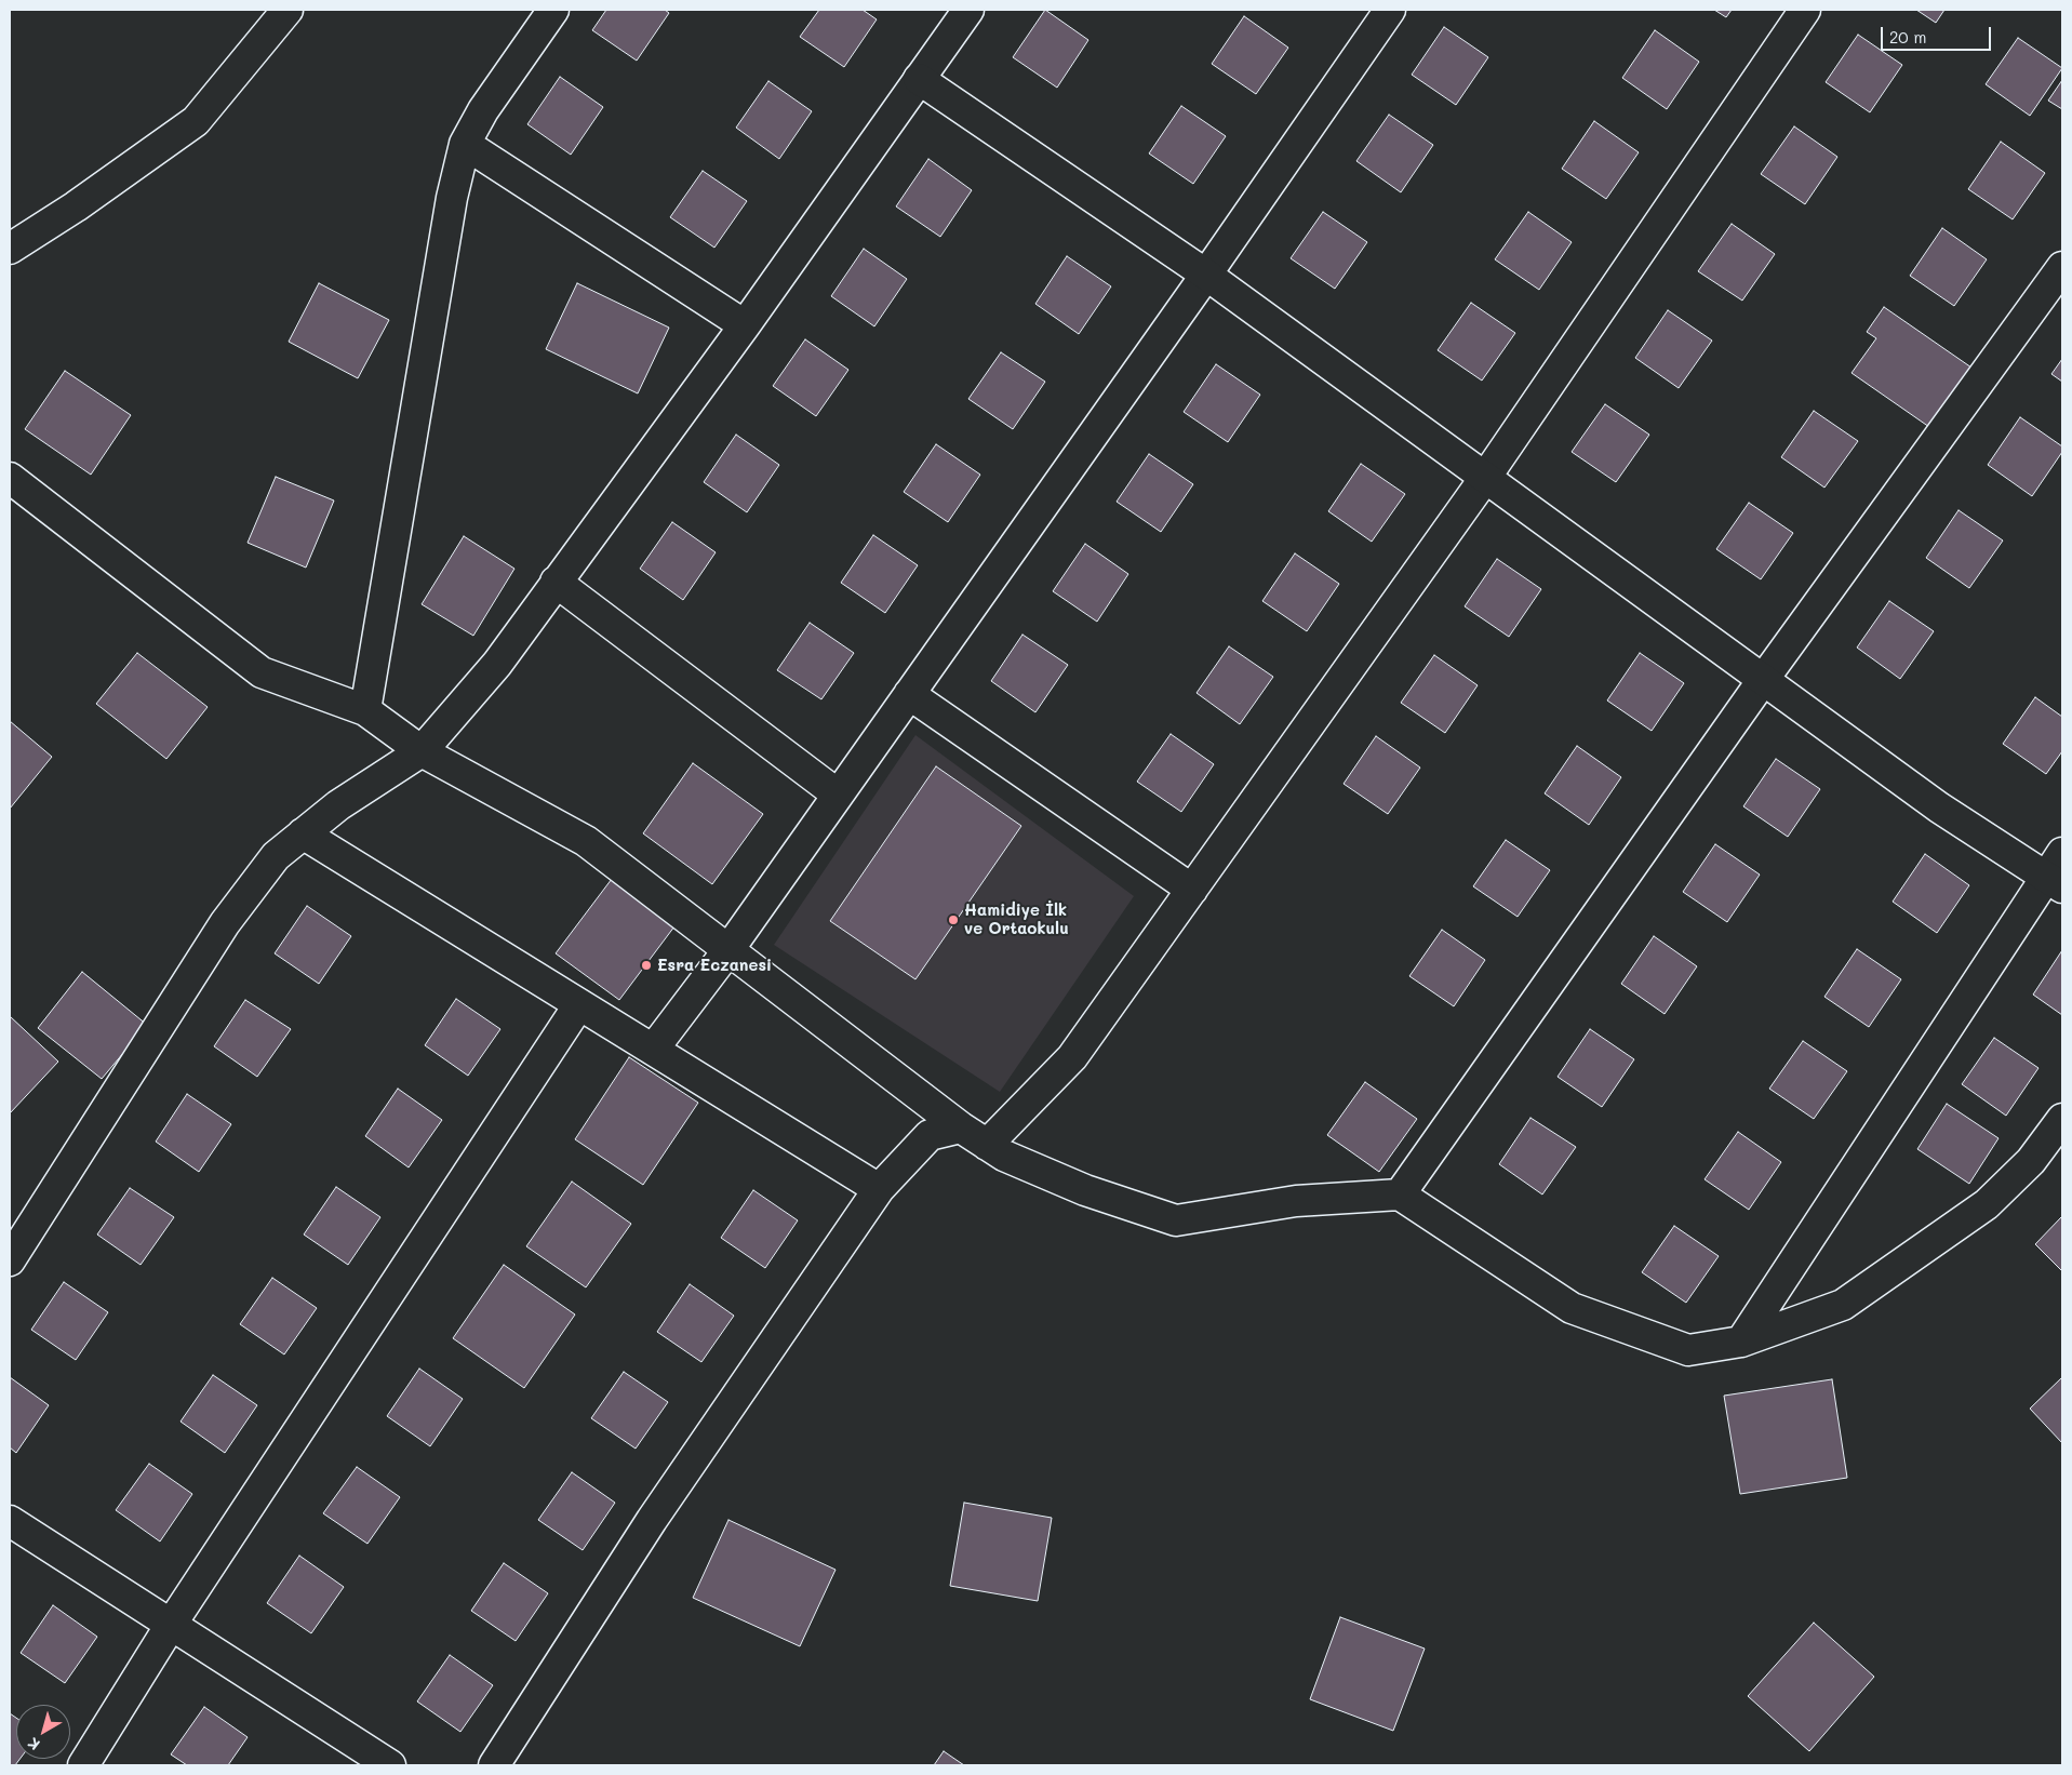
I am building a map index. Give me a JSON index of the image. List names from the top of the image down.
{
  "places": ["Hamidiye İlk ve Ortaokulu", "Esra Eczanesi"],
  "scale_bar": "20 m",
  "north": "bottom left"
}
